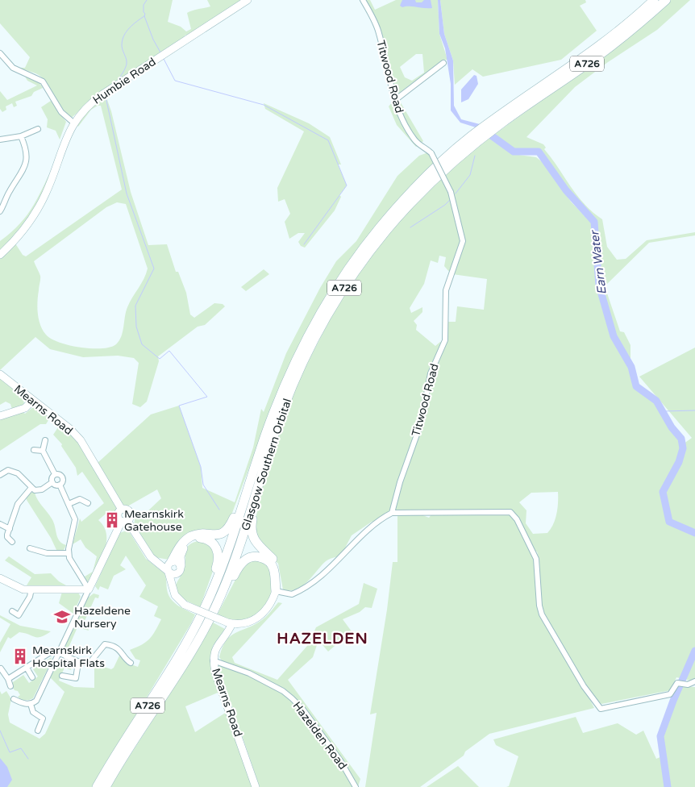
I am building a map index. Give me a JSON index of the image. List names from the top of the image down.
{
  "streets": {
    "highway": ["A726", "Glasgow Southern Orbital"],
    "street": [
      "Titwood Road",
      "Humbie Road",
      "Mearns Road",
      "Hazelden Road"
    ]
  },
  "crossings": [
    ["Mearns Road", "Hazelden Road"]
  ],
  "districts": ["HAZELDEN"],
  "water": ["Earn Water"],
  "places": {
    "building": ["Mearnskirk Gatehouse", "Mearnskirk Hospital Flats"],
    "school or university": ["Hazeldene Nursery"]
  }
}
